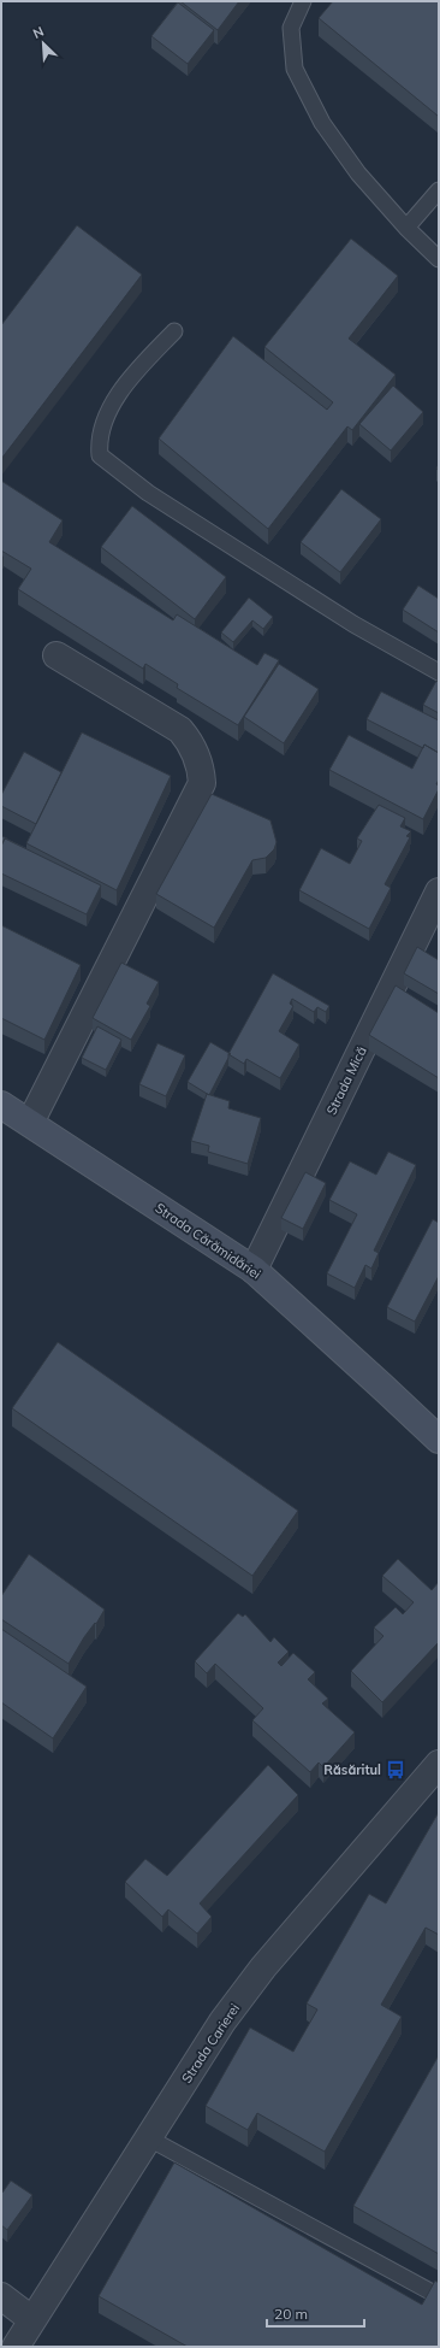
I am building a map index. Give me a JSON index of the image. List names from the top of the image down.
{
  "streets": {
    "street": ["Strada Mică", "Strada Cărămidăriei", "Strada Carierei"]
  },
  "crossings": [
    ["Strada Mică", "Strada Cărămidăriei"]
  ],
  "places": {
    "bus stop": ["Răsăritul"]
  },
  "scale_bar": "20 m",
  "north": "top left"
}
